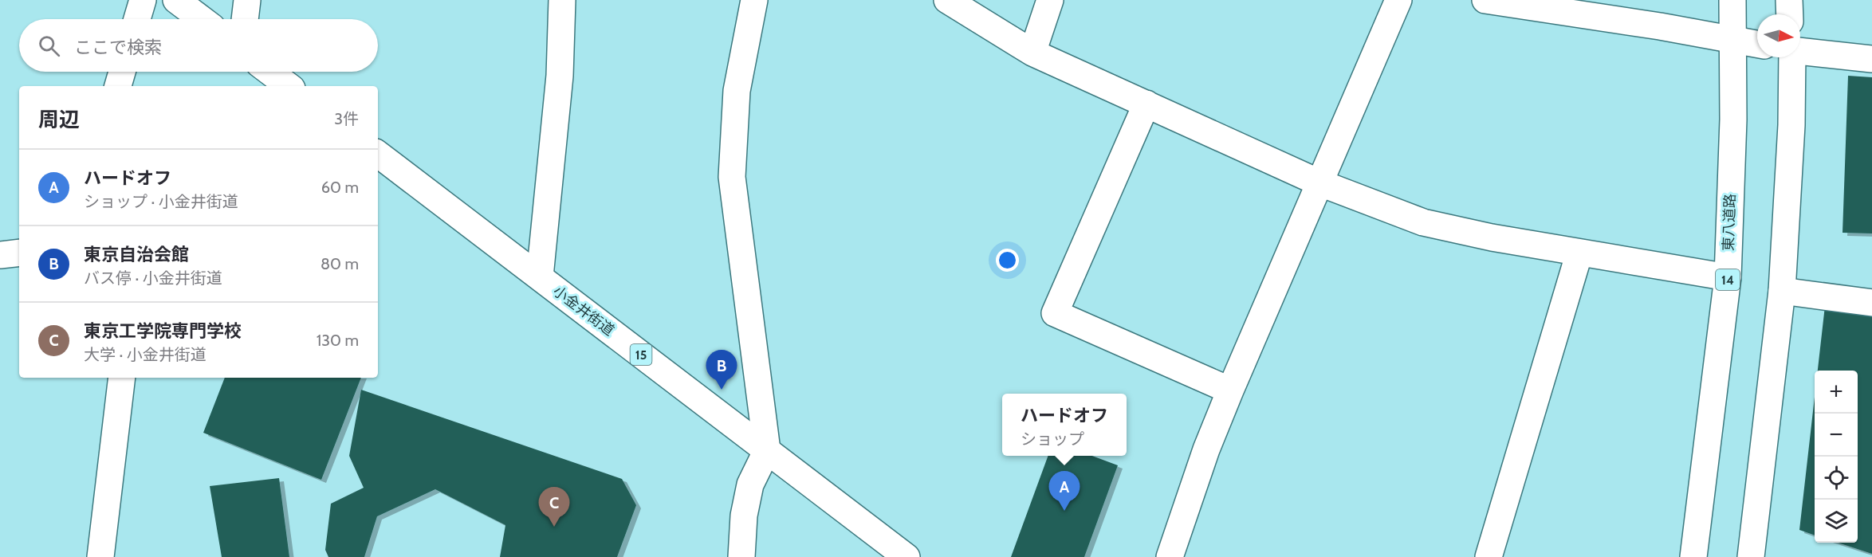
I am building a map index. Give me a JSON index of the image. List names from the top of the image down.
{
  "streets": {
    "street": [
      "東八道路",
      "14",
      "小金井街道",
      "15"
    ]
  },
  "north": "right",
  "page": {
    "search": "ここで検索",
    "heading": ["周辺", "3件"],
    "list": [
      {
        "mark": "A",
        "name": "ハードオフ",
        "note": "ショップ · 小金井街道",
        "value": "60 m"
      },
      {
        "mark": "B",
        "name": "東京自治会館",
        "note": "バス停 · 小金井街道",
        "value": "80 m"
      },
      {
        "mark": "C",
        "name": "東京工学院専門学校",
        "note": "大学 · 小金井街道",
        "value": "130 m"
      }
    ],
    "pins": ["B", "A", "C"],
    "map_buttons": ["+", "−"],
    "popup": ["ハードオフ", "ショップ"]
  }
}
